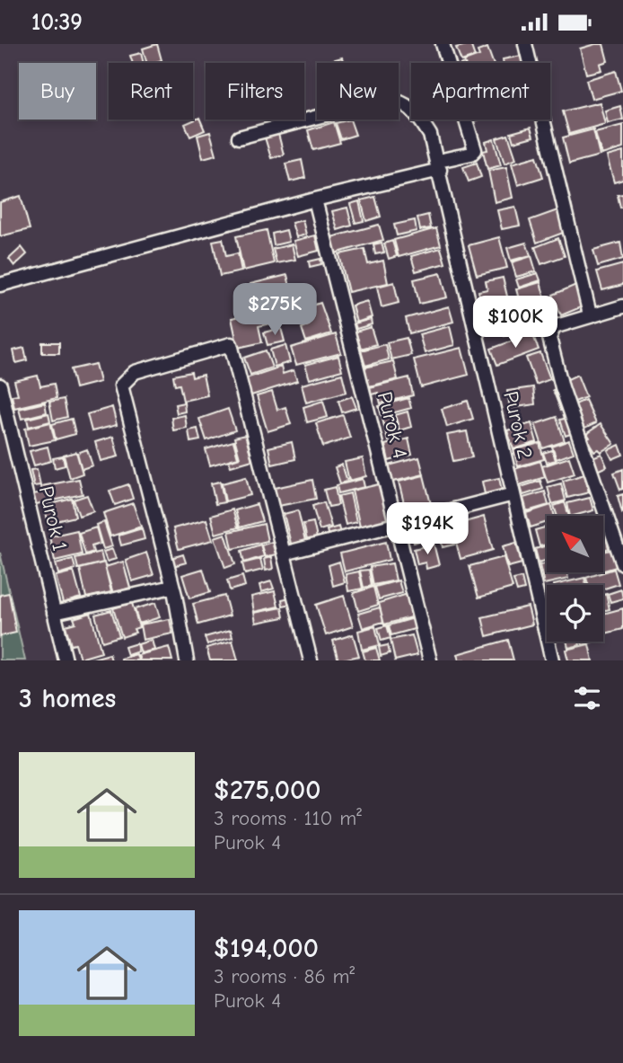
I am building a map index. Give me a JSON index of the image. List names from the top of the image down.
{
  "streets": {
    "street": ["Purok 4", "Purok 2", "Purok 1"]
  },
  "north": "top left",
  "page": {
    "status": "10:39",
    "chip": [
      "Buy",
      "Rent",
      "Filters",
      "New",
      "Apartment"
    ],
    "price": ["$275K", "$100K", "$194K"],
    "heading": "3 homes",
    "list": [
      {
        "name": "$275,000",
        "note": "3 rooms · 110 m² · Purok 4"
      },
      {
        "name": "$194,000",
        "note": "3 rooms · 86 m² · Purok 4"
      }
    ]
  }
}
